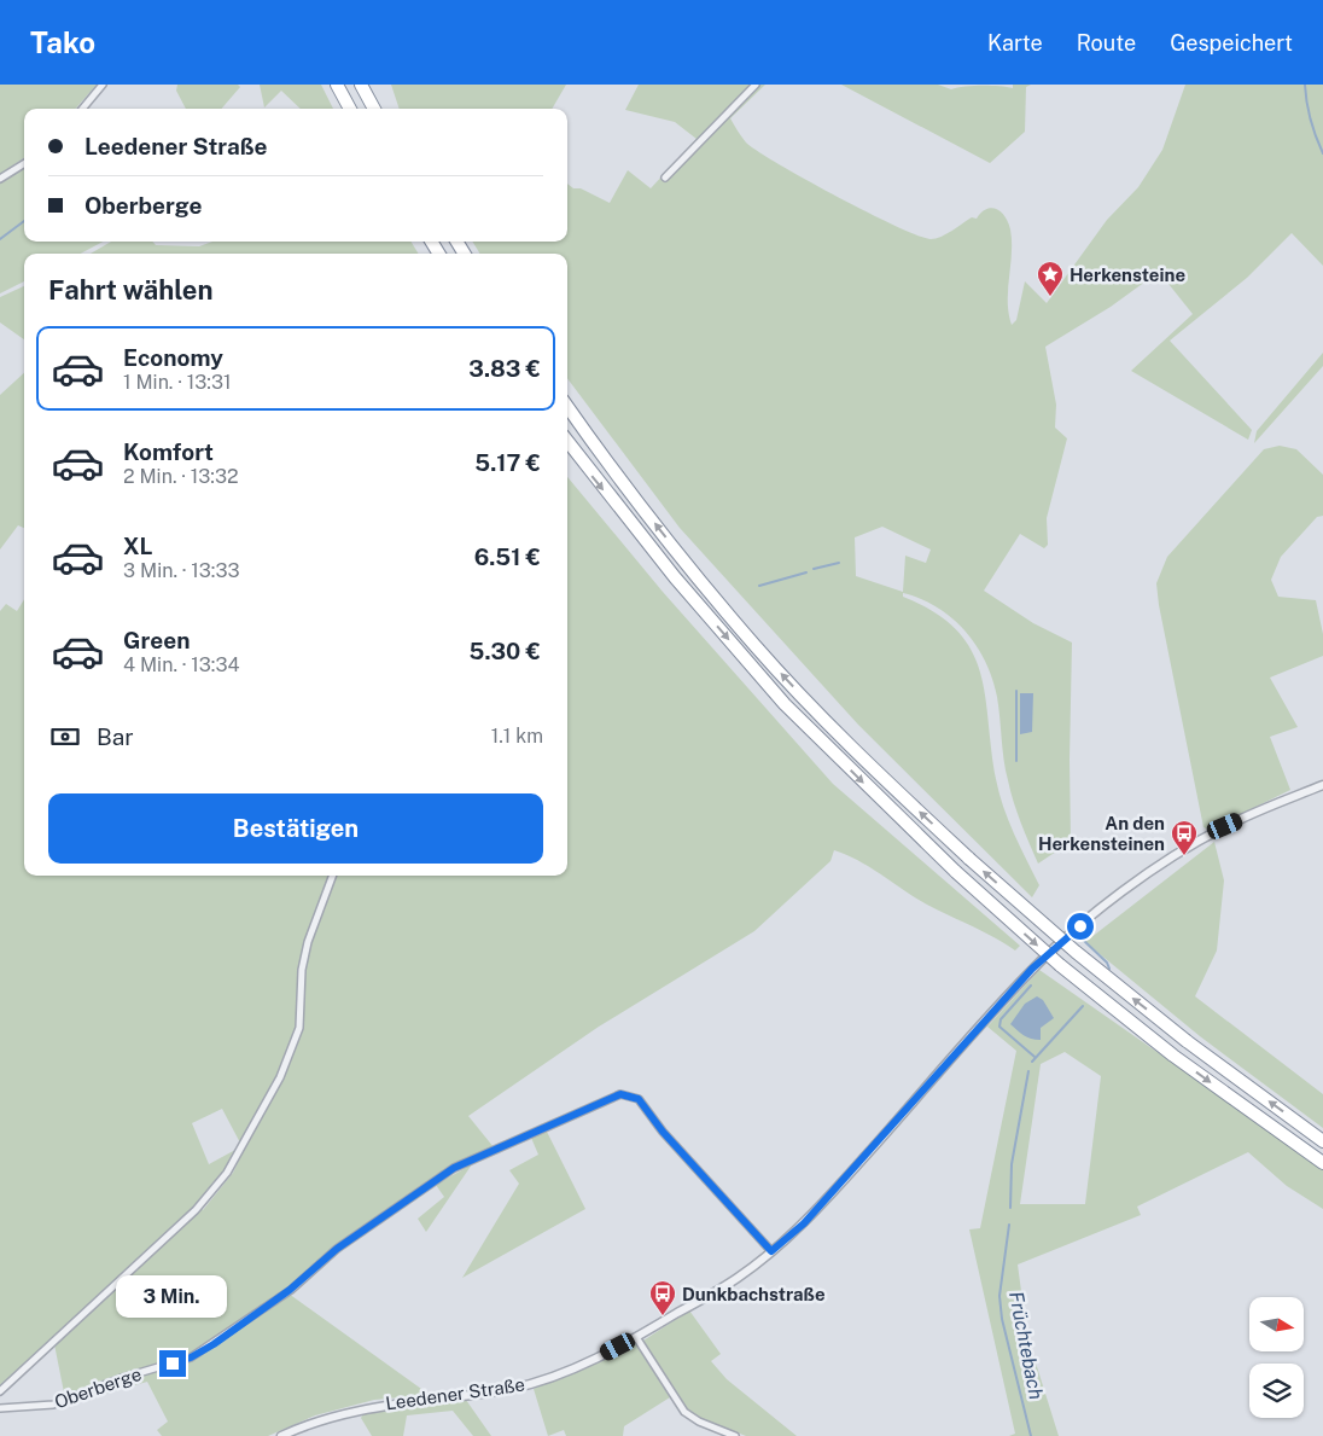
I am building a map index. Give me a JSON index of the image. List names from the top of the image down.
{
  "streets": {
    "street": ["Oberberge", "Leedener Straße"]
  },
  "crossings": [
    ["Oberberge", "Leedener Straße"]
  ],
  "water": ["Früchtebach"],
  "places": {
    "place": ["Herkensteine"],
    "bus stop": ["An den Herkensteinen", "Dunkbachstraße"]
  },
  "north": "right",
  "page": {
    "header": "Tako",
    "nav": ["Karte", "Route", "Gespeichert"],
    "banner": ["Leedener Straße", "Oberberge"],
    "heading": "Fahrt wählen",
    "list": [
      {
        "name": "Economy",
        "note": "1 Min. · 13:31",
        "value": "3.83 €"
      },
      {
        "name": "Komfort",
        "note": "2 Min. · 13:32",
        "value": "5.17 €"
      },
      {
        "name": "XL",
        "note": "3 Min. · 13:33",
        "value": "6.51 €"
      },
      {
        "name": "Green",
        "note": "4 Min. · 13:34",
        "value": "5.30 €"
      }
    ],
    "pay": ["Bar", "1.1 km"],
    "buttons": "Bestätigen",
    "bubble": "3 Min."
  }
}
